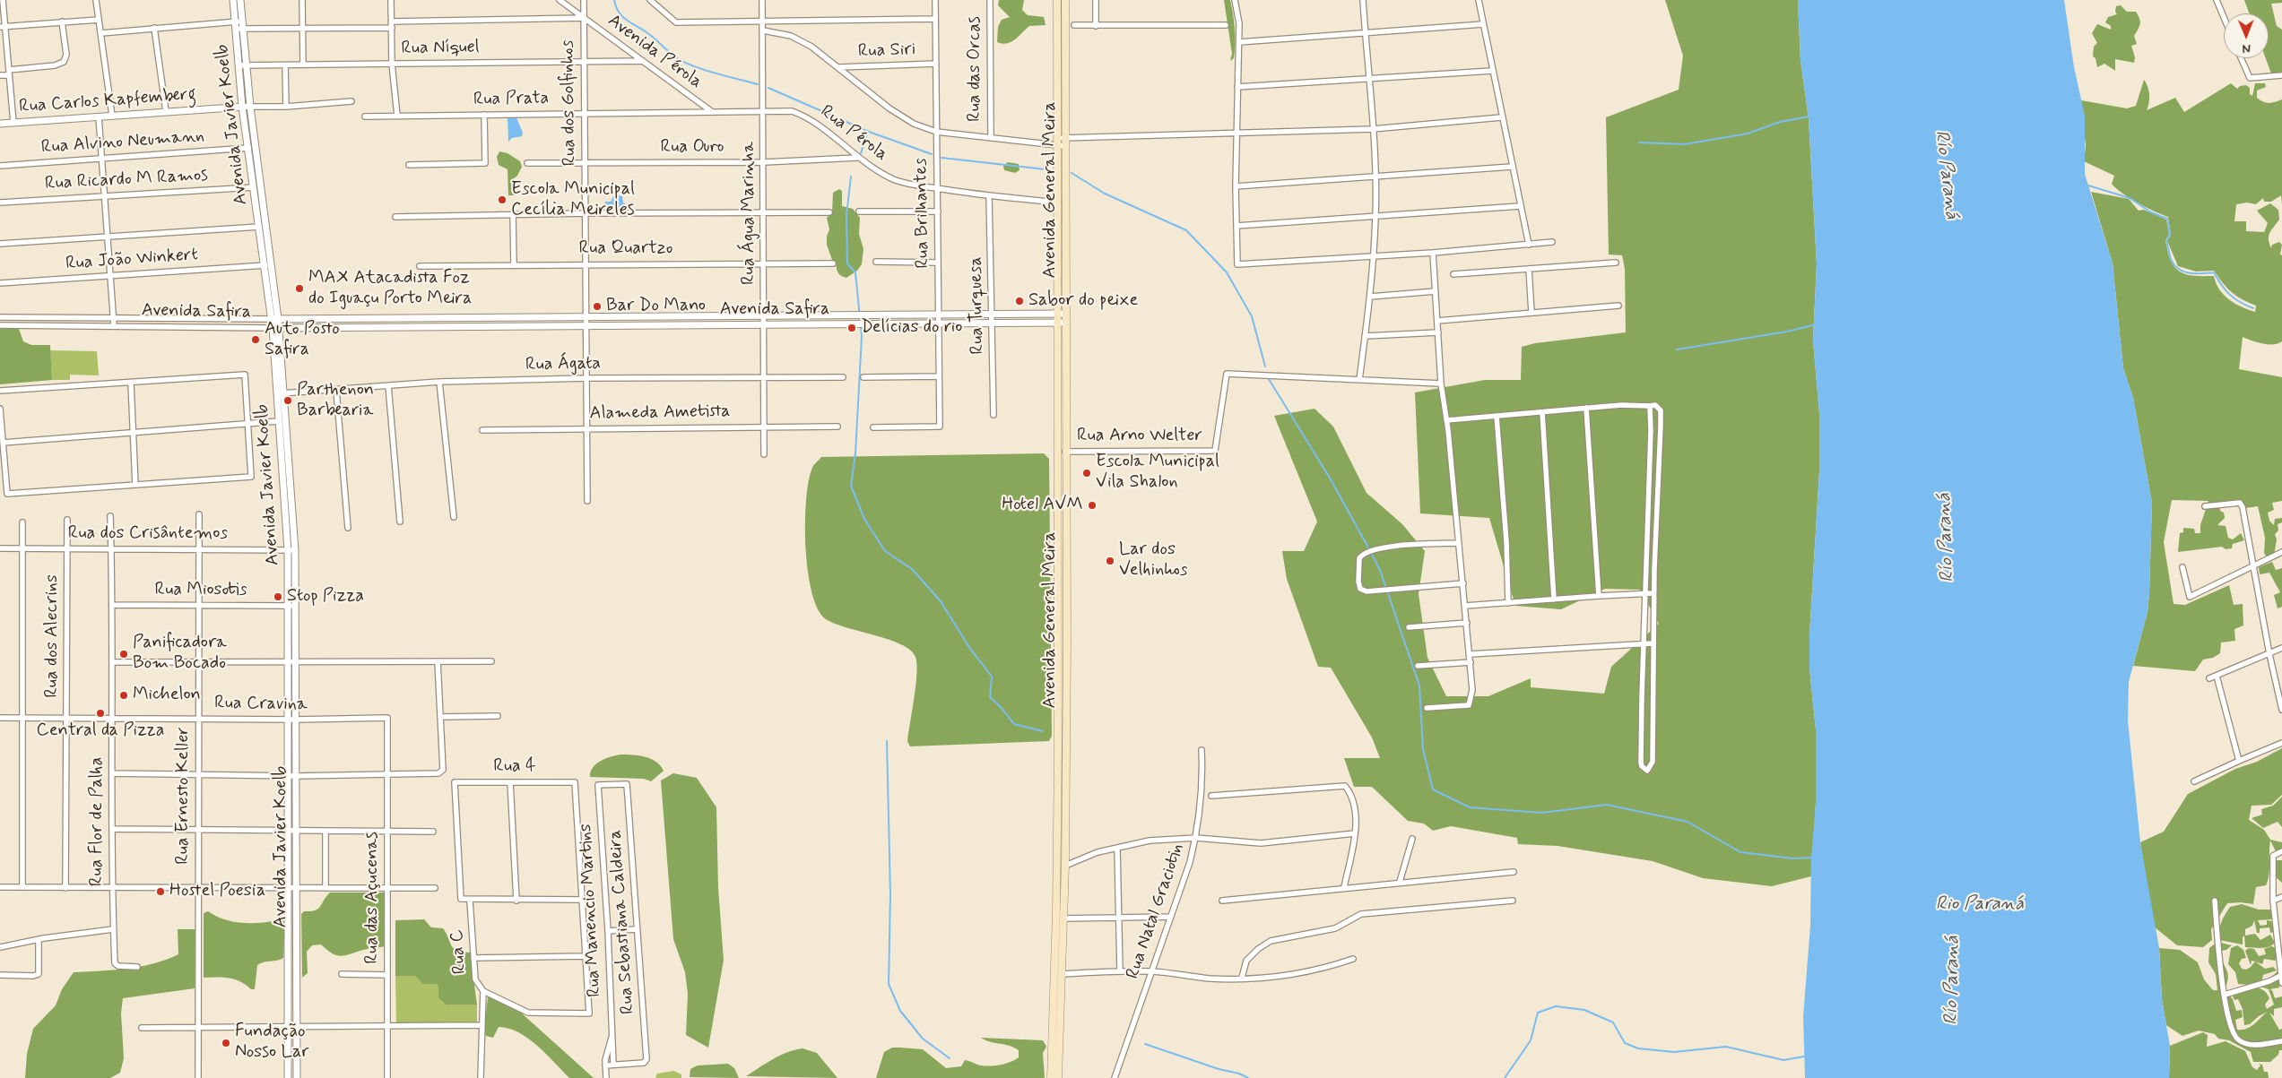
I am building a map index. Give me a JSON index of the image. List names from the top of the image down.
{
  "streets": {
    "main road": ["Avenida General Meira"],
    "street": [
      "Rua Níquel",
      "Rua Siri",
      "Avenida Pérola",
      "Rua das Orcas",
      "Rua Prata",
      "Rua Carlos Kapfemberg",
      "Rua dos Golfinhos",
      "Avenida Javier Koelb",
      "Rua Pérola",
      "Rua Alvino Neumann",
      "Rua Ouro",
      "Rua Ricardo M Ramos",
      "Rua Água Marinha",
      "Rua Brilhantes",
      "Rua Quartzo",
      "Rua João Winkert",
      "Rua Turquesa",
      "Avenida Safira",
      "Rua Ágata",
      "Alameda Ametista",
      "Rua Arno Welter",
      "Rua dos Crisântemos",
      "Rua Miosotis",
      "Rua dos Alecrins",
      "Rua Cravina",
      "Rua 4",
      "Rua Ernesto Keller",
      "Rua Flor de Palha",
      "Rua das Açucenas",
      "Rua Manencio Martins",
      "Rua Natal Graciotin",
      "Rua Sebastiana Caldeira",
      "Rua C"
    ]
  },
  "crossings": [
    ["Rua Níquel", "Avenida Pérola"],
    ["Rua Níquel", "Rua dos Golfinhos"],
    ["Rua Níquel", "Avenida Javier Koelb"],
    ["Rua Siri", "Rua Brilhantes"],
    ["Avenida Pérola", "Rua Prata"],
    ["Avenida Pérola", "Rua dos Golfinhos"],
    ["Avenida Pérola", "Rua Pérola"],
    ["Rua Prata", "Rua dos Golfinhos"],
    ["Rua Prata", "Rua Pérola"],
    ["Rua Carlos Kapfemberg", "Avenida Javier Koelb"],
    ["Rua dos Golfinhos", "Rua Ouro"],
    ["Rua dos Golfinhos", "Rua Quartzo"],
    ["Rua dos Golfinhos", "Avenida Safira"],
    ["Rua dos Golfinhos", "Rua Ágata"],
    ["Rua dos Golfinhos", "Alameda Ametista"],
    ["Avenida Javier Koelb", "Rua Alvino Neumann"],
    ["Avenida Javier Koelb", "Rua Ricardo M Ramos"],
    ["Avenida Javier Koelb", "Rua João Winkert"],
    ["Avenida Javier Koelb", "Avenida Safira"],
    ["Avenida Javier Koelb", "Rua Ágata"],
    ["Avenida Javier Koelb", "Rua dos Crisântemos"],
    ["Avenida Javier Koelb", "Rua Miosotis"],
    ["Avenida Javier Koelb", "Rua Cravina"],
    ["Rua Pérola", "Rua Ouro"],
    ["Rua Pérola", "Avenida General Meira"],
    ["Rua Pérola", "Rua Água Marinha"],
    ["Rua Pérola", "Rua Brilhantes"],
    ["Rua Pérola", "Rua Turquesa"],
    ["Rua Ouro", "Rua Água Marinha"],
    ["Avenida General Meira", "Avenida Safira"],
    ["Avenida General Meira", "Rua Arno Welter"],
    ["Rua Água Marinha", "Rua Quartzo"],
    ["Rua Água Marinha", "Avenida Safira"],
    ["Rua Água Marinha", "Rua Ágata"],
    ["Rua Água Marinha", "Alameda Ametista"],
    ["Rua Brilhantes", "Avenida Safira"],
    ["Rua Turquesa", "Avenida Safira"],
    ["Rua dos Crisântemos", "Rua dos Alecrins"],
    ["Rua dos Crisântemos", "Rua Ernesto Keller"],
    ["Rua dos Crisântemos", "Rua Flor de Palha"],
    ["Rua Miosotis", "Rua Ernesto Keller"],
    ["Rua Miosotis", "Rua Flor de Palha"],
    ["Rua dos Alecrins", "Rua Cravina"],
    ["Rua Cravina", "Rua Ernesto Keller"],
    ["Rua Cravina", "Rua Flor de Palha"],
    ["Rua Cravina", "Rua das Açucenas"],
    ["Rua 4", "Rua C"],
    ["Rua Manencio Martins", "Rua Sebastiana Caldeira"]
  ],
  "water": ["Río Paraná", "Rio Paraná"],
  "places": [
    "Escola Municipal Cecília Meireles",
    "MAX Atacadista Foz do Iguaçu Porto Meira",
    "Sabor do peixe",
    "Bar Do Mano",
    "Delícias do rio",
    "Auto Posto Safira",
    "Parthenon Barbearia",
    "Escola Municipal Vila Shalon",
    "Hotel AVM",
    "Lar dos Velhinhos",
    "Stop Pizza",
    "Panificadora Bom Bocado",
    "Michelon",
    "Central da Pizza",
    "Hostel Poesia",
    "Fundação Nosso Lar"
  ],
  "north": "bottom"
}
